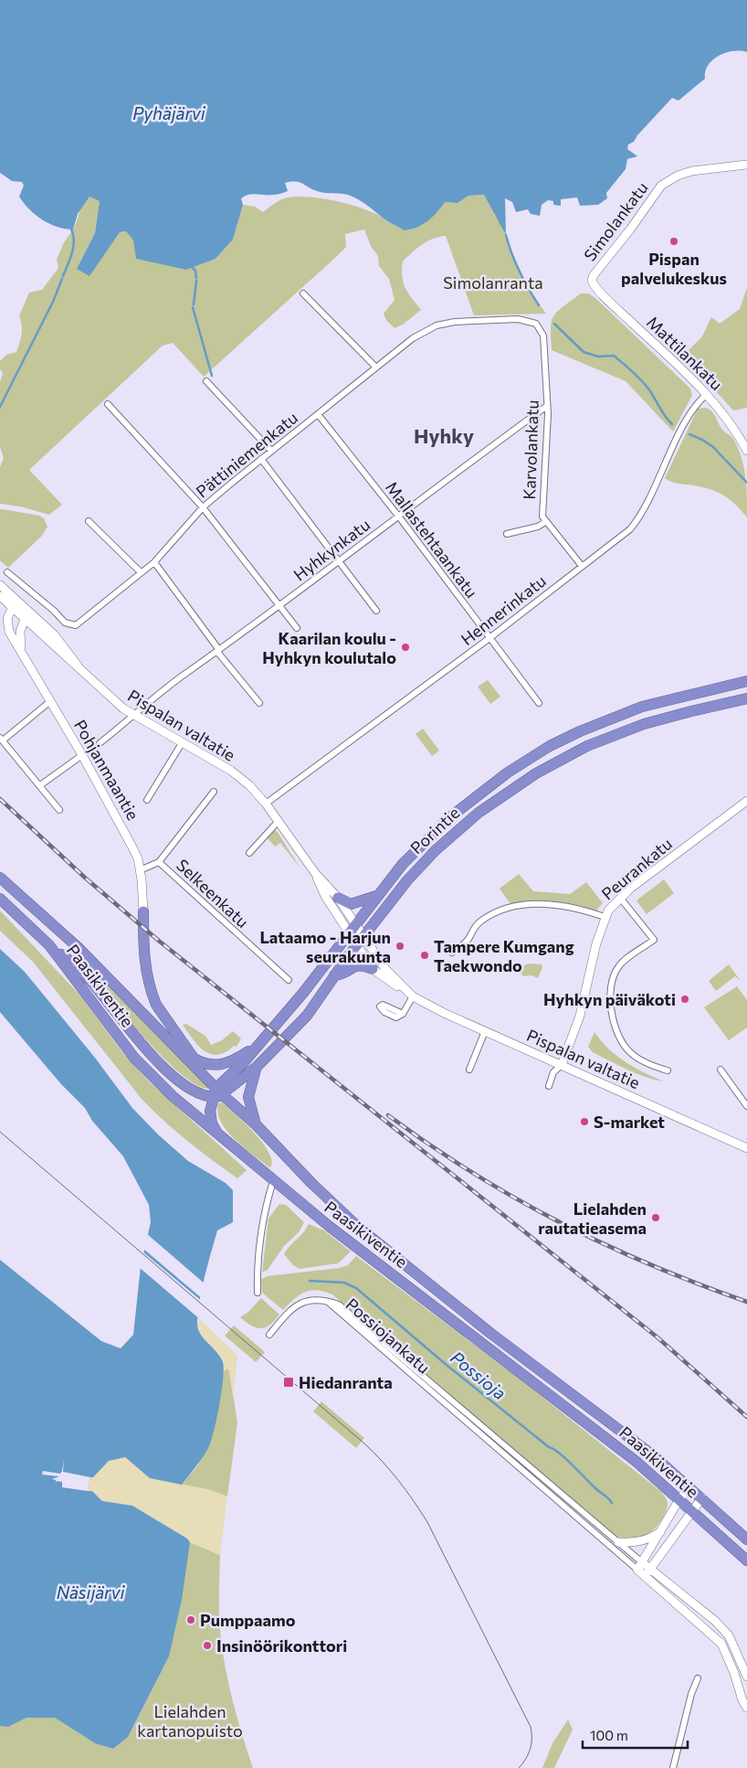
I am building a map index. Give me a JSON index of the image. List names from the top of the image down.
{
  "streets": {
    "highway": ["Porintie", "Paasikiventie"],
    "main road": [
      "Simolankatu",
      "Mattilankatu",
      "Pispalan valtatie",
      "Pohjanmaantie",
      "Peurankatu"
    ],
    "street": [
      "Karvolankatu",
      "Pättiniemenkatu",
      "Mallastehtaankatu",
      "Hyhkynkatu",
      "Hennerinkatu",
      "Selkeenkatu",
      "Possiojankatu"
    ]
  },
  "crossings": [
    ["Simolankatu", "Mattilankatu"],
    ["Mattilankatu", "Hennerinkatu"],
    ["Karvolankatu", "Pättiniemenkatu"],
    ["Karvolankatu", "Hyhkynkatu"],
    ["Karvolankatu", "Hennerinkatu"],
    ["Pättiniemenkatu", "Mallastehtaankatu"],
    ["Mallastehtaankatu", "Hyhkynkatu"],
    ["Mallastehtaankatu", "Hennerinkatu"],
    ["Hyhkynkatu", "Pispalan valtatie"],
    ["Hennerinkatu", "Pispalan valtatie"],
    ["Pispalan valtatie", "Pohjanmaantie"],
    ["Pispalan valtatie", "Porintie"],
    ["Pispalan valtatie", "Peurankatu"],
    ["Pohjanmaantie", "Selkeenkatu"],
    ["Porintie", "Paasikiventie"]
  ],
  "districts": ["Hyhky"],
  "water": ["Pyhäjärvi", "Possioja", "Näsijärvi"],
  "parks": ["Simolanranta", "Lielahden kartanopuisto"],
  "places": {
    "other": [
      "Pispan palvelukeskus",
      "Kaarilan koulu - Hyhkyn koulutalo",
      "Lataamo - Harjun seurakunta",
      "Tampere Kumgang Taekwondo",
      "Hyhkyn päiväkoti",
      "S-market",
      "Lielahden rautatieasema",
      "Pumppaamo",
      "Insinöörikonttori"
    ],
    "transit": ["Hiedanranta"]
  },
  "scale_bar": "100 m"
}
